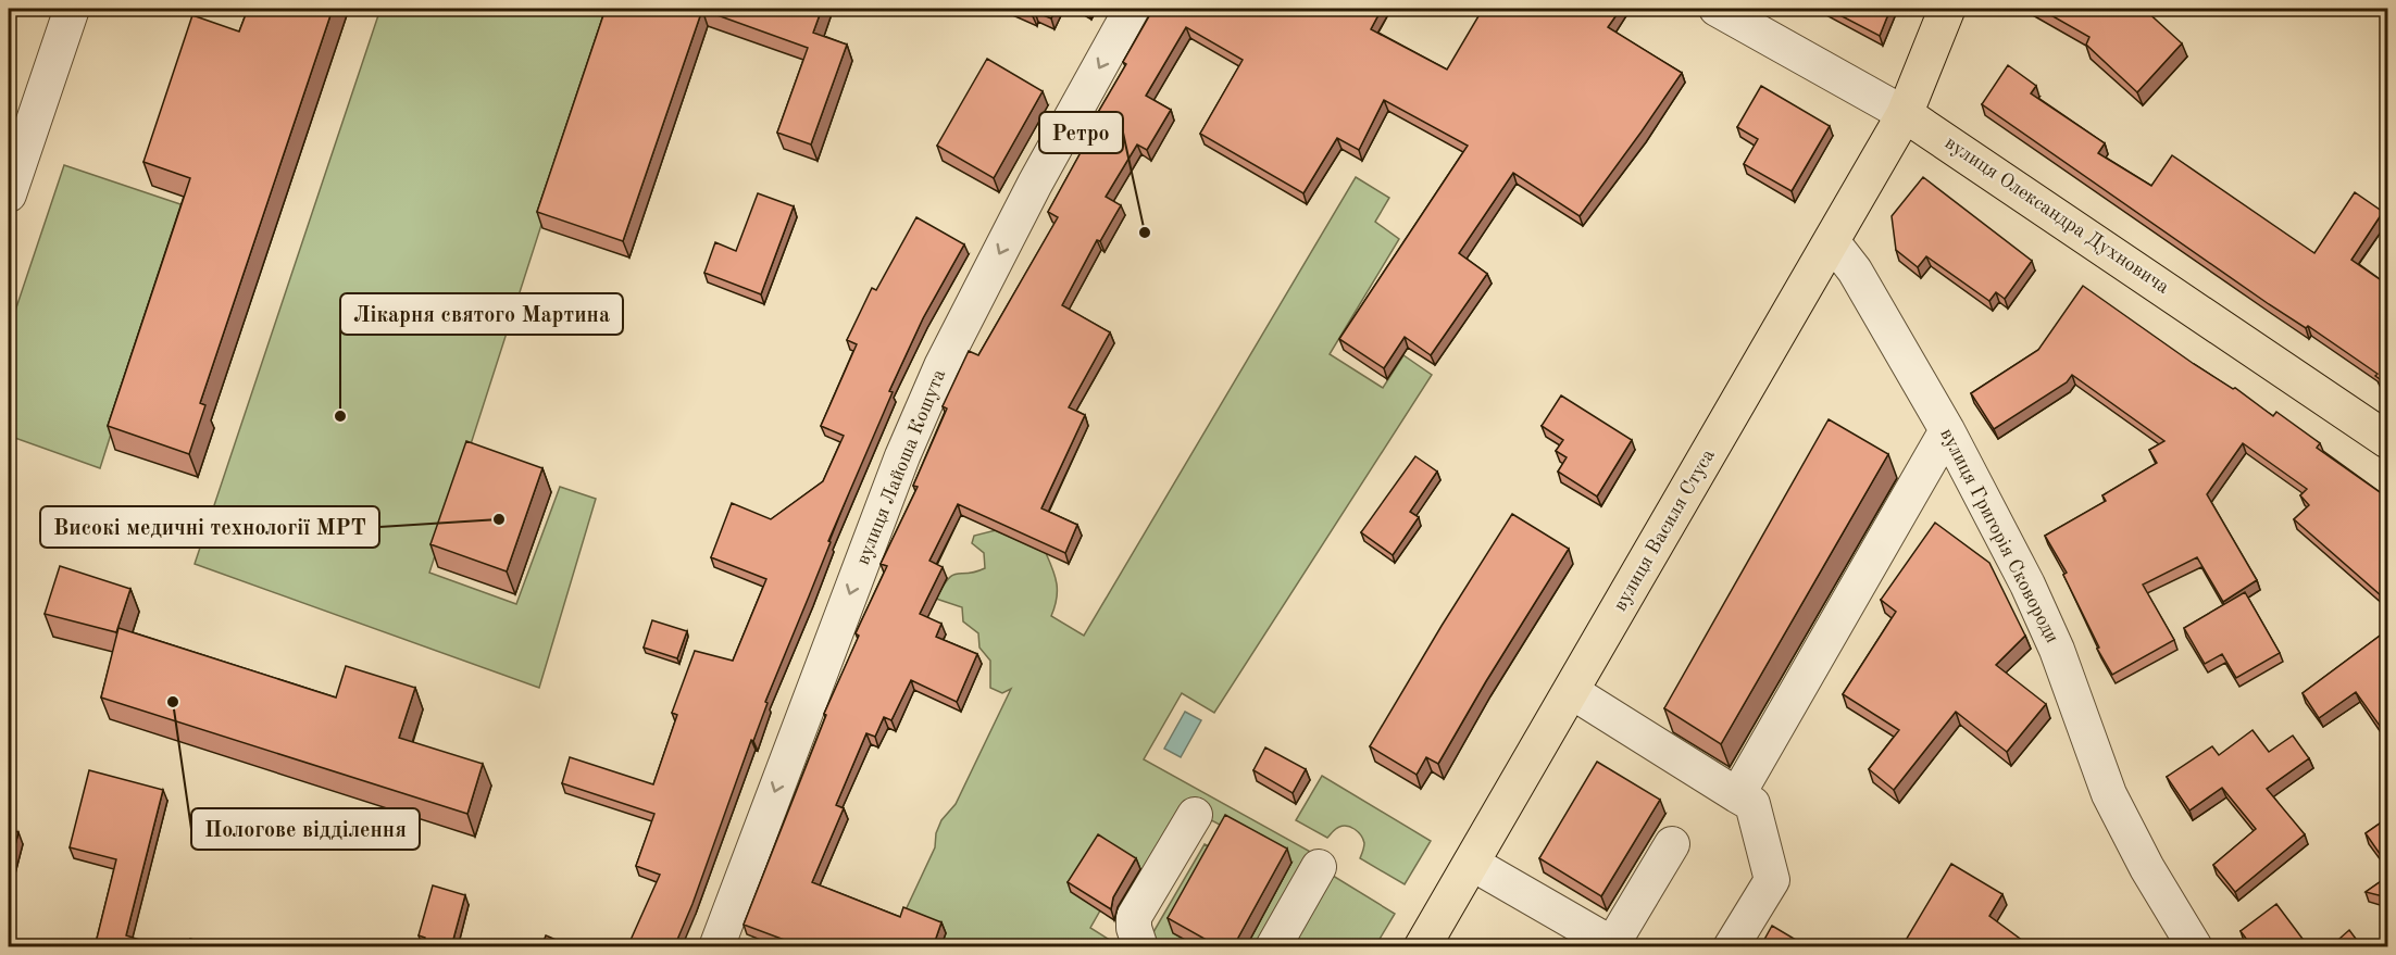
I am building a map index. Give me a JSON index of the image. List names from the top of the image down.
{
  "streets": {
    "main road": ["вулиця Олександра Духновича", "вулиця Василя Стуса"],
    "street": ["вулиця Лайоша Кошута", "вулиця Григорія Сковороди"]
  },
  "crossings": [
    ["вулиця Олександра Духновича", "вулиця Василя Стуса"],
    ["вулиця Василя Стуса", "вулиця Григорія Сковороди"]
  ],
  "one_way": ["вулиця Лайоша Кошута"],
  "places": [
    "Ретро",
    "Лікарня святого Мартина",
    "Високі медичні технології МРТ",
    "Пологове відділення"
  ]
}
